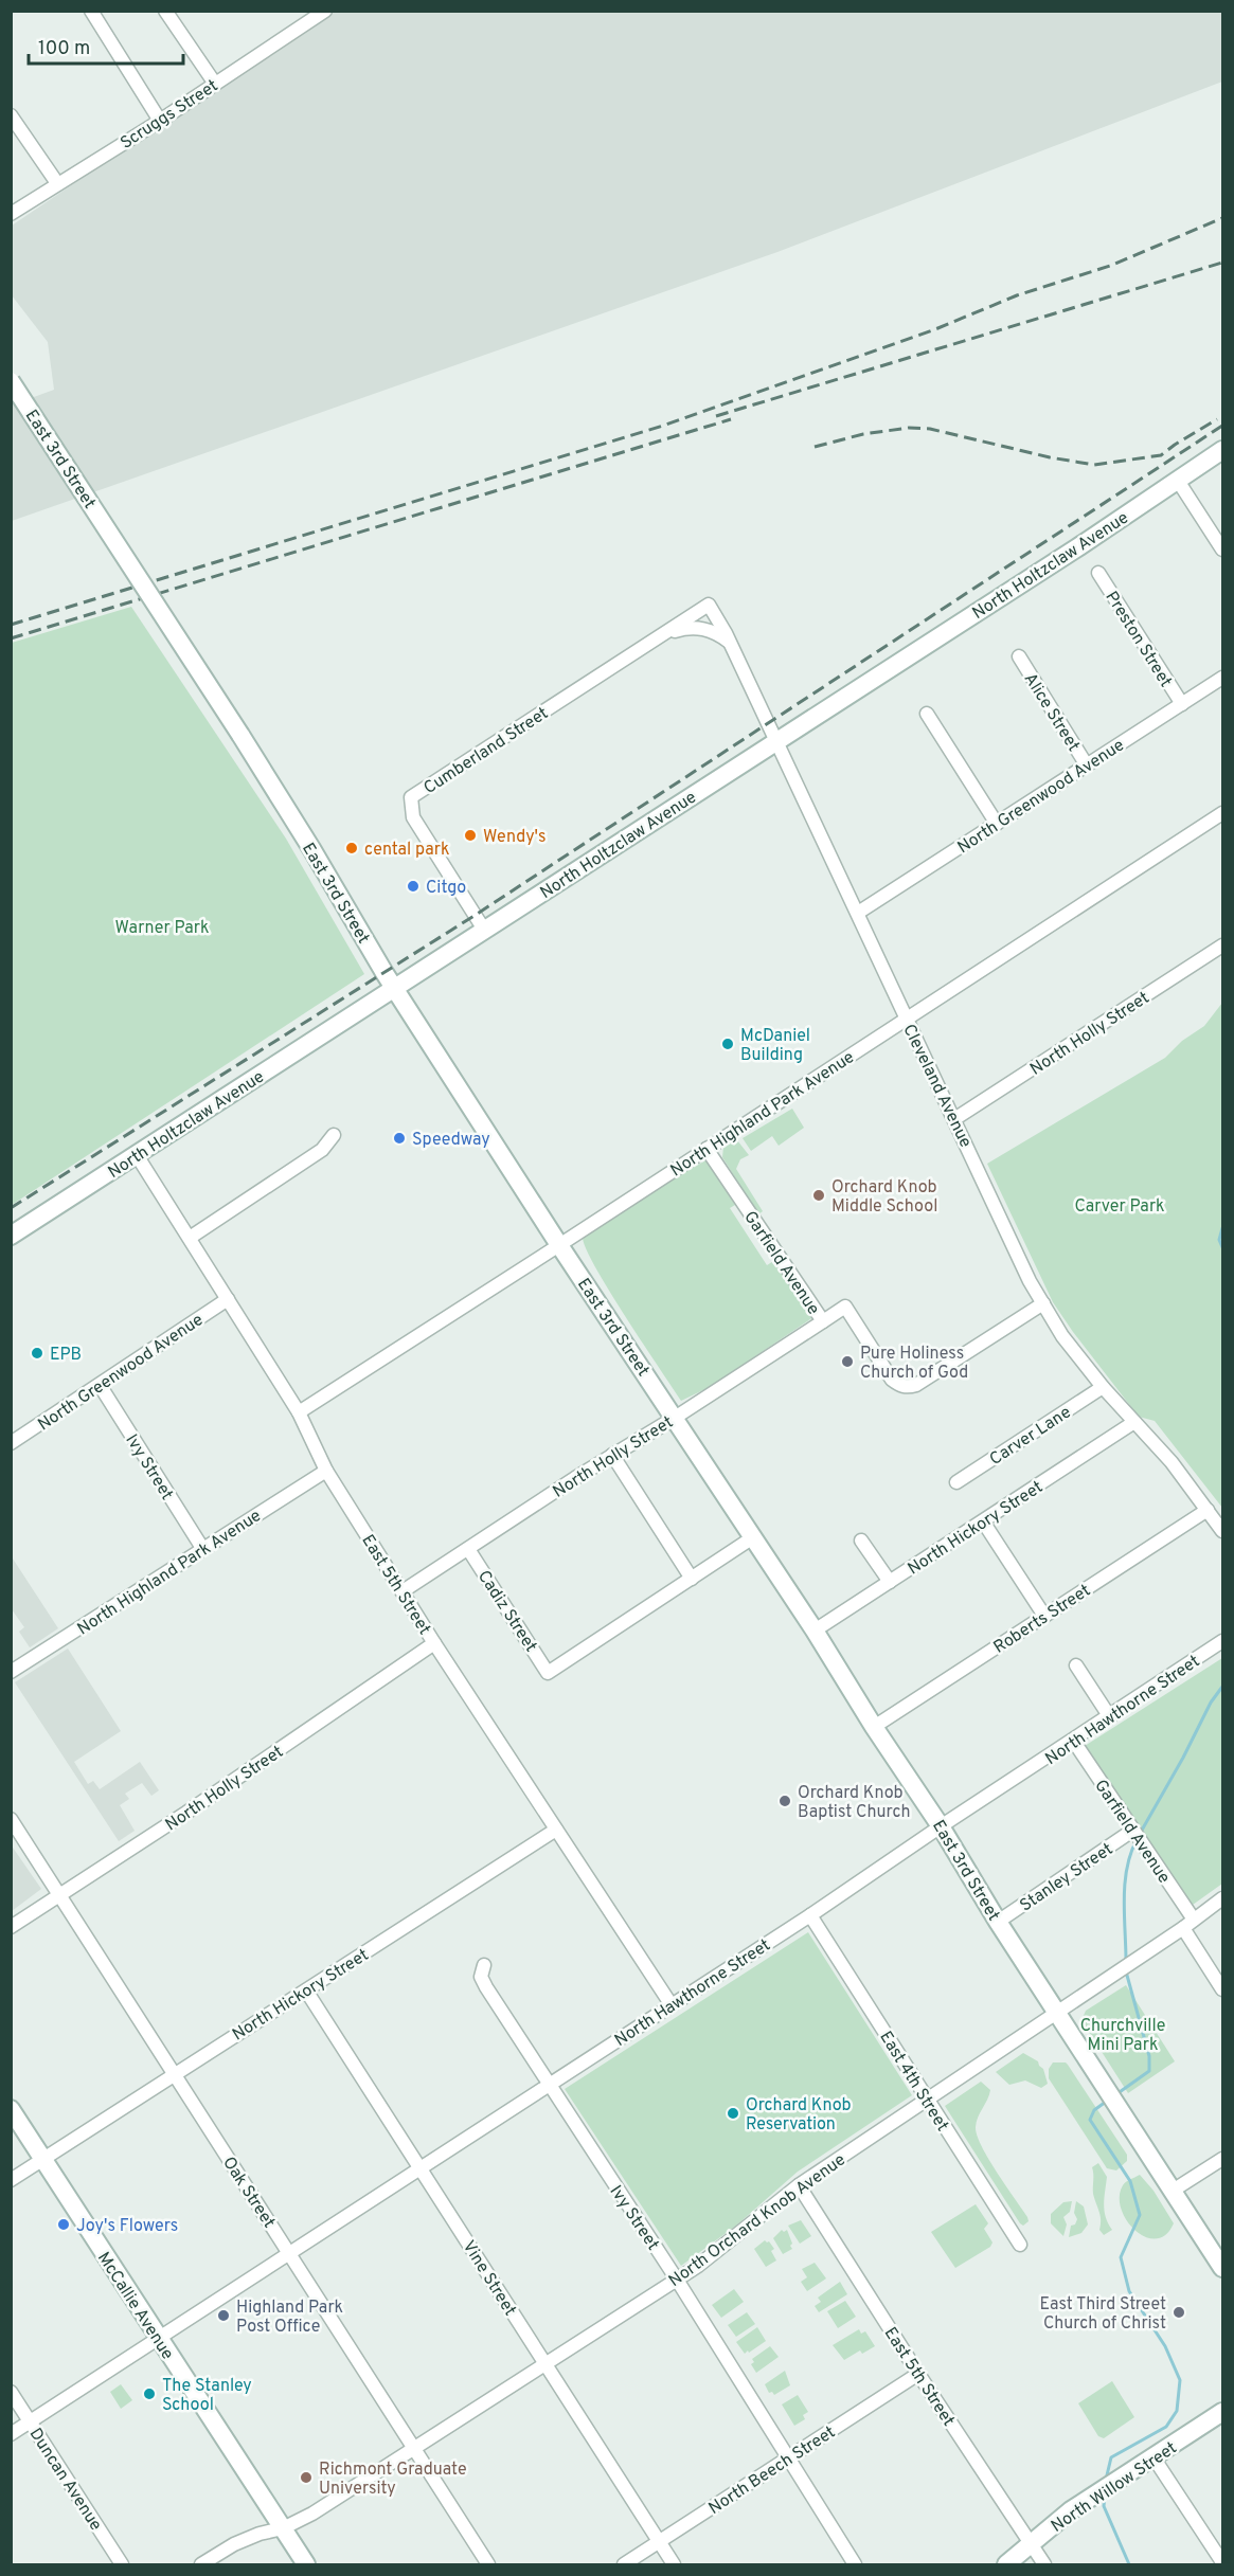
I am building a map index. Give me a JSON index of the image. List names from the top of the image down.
{
  "streets": {
    "main road": [
      "East 3rd Street",
      "North Holtzclaw Avenue",
      "McCallie Avenue",
      "North Willow Street"
    ],
    "street": [
      "Scruggs Street",
      "Preston Street",
      "Alice Street",
      "Cumberland Street",
      "North Greenwood Avenue",
      "North Holly Street",
      "Cleveland Avenue",
      "North Highland Park Avenue",
      "Garfield Avenue",
      "Carver Lane",
      "Ivy Street",
      "North Hickory Street",
      "East 5th Street",
      "Cadiz Street",
      "Roberts Street",
      "North Hawthorne Street",
      "Stanley Street",
      "East 4th Street",
      "Oak Street",
      "North Orchard Knob Avenue",
      "Vine Street",
      "North Beech Street",
      "Duncan Avenue"
    ]
  },
  "crossings": [
    ["East 3rd Street", "North Holtzclaw Avenue"],
    ["East 3rd Street", "North Holly Street"],
    ["East 3rd Street", "North Highland Park Avenue"],
    ["East 3rd Street", "North Hickory Street"],
    ["East 3rd Street", "Roberts Street"],
    ["East 3rd Street", "North Hawthorne Street"],
    ["East 3rd Street", "Stanley Street"],
    ["East 3rd Street", "North Orchard Knob Avenue"],
    ["North Holtzclaw Avenue", "Cumberland Street"],
    ["North Holtzclaw Avenue", "Cleveland Avenue"],
    ["North Holtzclaw Avenue", "East 5th Street"],
    ["Preston Street", "North Greenwood Avenue"],
    ["Alice Street", "North Greenwood Avenue"],
    ["Cumberland Street", "Cleveland Avenue"],
    ["North Greenwood Avenue", "Cleveland Avenue"],
    ["North Greenwood Avenue", "Ivy Street"],
    ["North Greenwood Avenue", "East 5th Street"],
    ["North Holly Street", "Cleveland Avenue"],
    ["North Holly Street", "Garfield Avenue"],
    ["North Holly Street", "East 5th Street"],
    ["North Holly Street", "Cadiz Street"],
    ["North Holly Street", "Oak Street"],
    ["Cleveland Avenue", "North Highland Park Avenue"],
    ["Cleveland Avenue", "Garfield Avenue"],
    ["Cleveland Avenue", "Carver Lane"],
    ["Cleveland Avenue", "North Hickory Street"],
    ["Cleveland Avenue", "Roberts Street"],
    ["North Highland Park Avenue", "Garfield Avenue"],
    ["North Highland Park Avenue", "Ivy Street"],
    ["North Highland Park Avenue", "East 5th Street"],
    ["Garfield Avenue", "North Hawthorne Street"],
    ["Garfield Avenue", "Stanley Street"],
    ["Garfield Avenue", "North Orchard Knob Avenue"],
    ["Ivy Street", "North Hawthorne Street"],
    ["Ivy Street", "North Orchard Knob Avenue"],
    ["Ivy Street", "North Beech Street"],
    ["North Hickory Street", "East 5th Street"],
    ["North Hickory Street", "Oak Street"],
    ["North Hickory Street", "Vine Street"],
    ["North Hickory Street", "McCallie Avenue"],
    ["East 5th Street", "North Hawthorne Street"],
    ["East 5th Street", "North Orchard Knob Avenue"],
    ["East 5th Street", "North Beech Street"],
    ["East 5th Street", "North Willow Street"],
    ["North Hawthorne Street", "East 4th Street"],
    ["North Hawthorne Street", "Oak Street"],
    ["North Hawthorne Street", "Vine Street"],
    ["North Hawthorne Street", "McCallie Avenue"],
    ["North Hawthorne Street", "Duncan Avenue"],
    ["East 4th Street", "North Orchard Knob Avenue"],
    ["Oak Street", "North Orchard Knob Avenue"],
    ["North Orchard Knob Avenue", "Vine Street"],
    ["North Orchard Knob Avenue", "McCallie Avenue"],
    ["Vine Street", "North Beech Street"]
  ],
  "parks": ["Warner Park", "Carver Park", "Churchville Mini Park"],
  "places": [
    "Wendy's",
    "cental park",
    "Citgo",
    "McDaniel Building",
    "Speedway",
    "Orchard Knob Middle School",
    "EPB",
    "Pure Holiness Church of God",
    "Orchard Knob Baptist Church",
    "Orchard Knob Reservation",
    "Joy's Flowers",
    "East Third Street Church of Christ",
    "Highland Park Post Office",
    "The Stanley School",
    "Richmont Graduate University"
  ],
  "scale_bar": "100 m"
}
